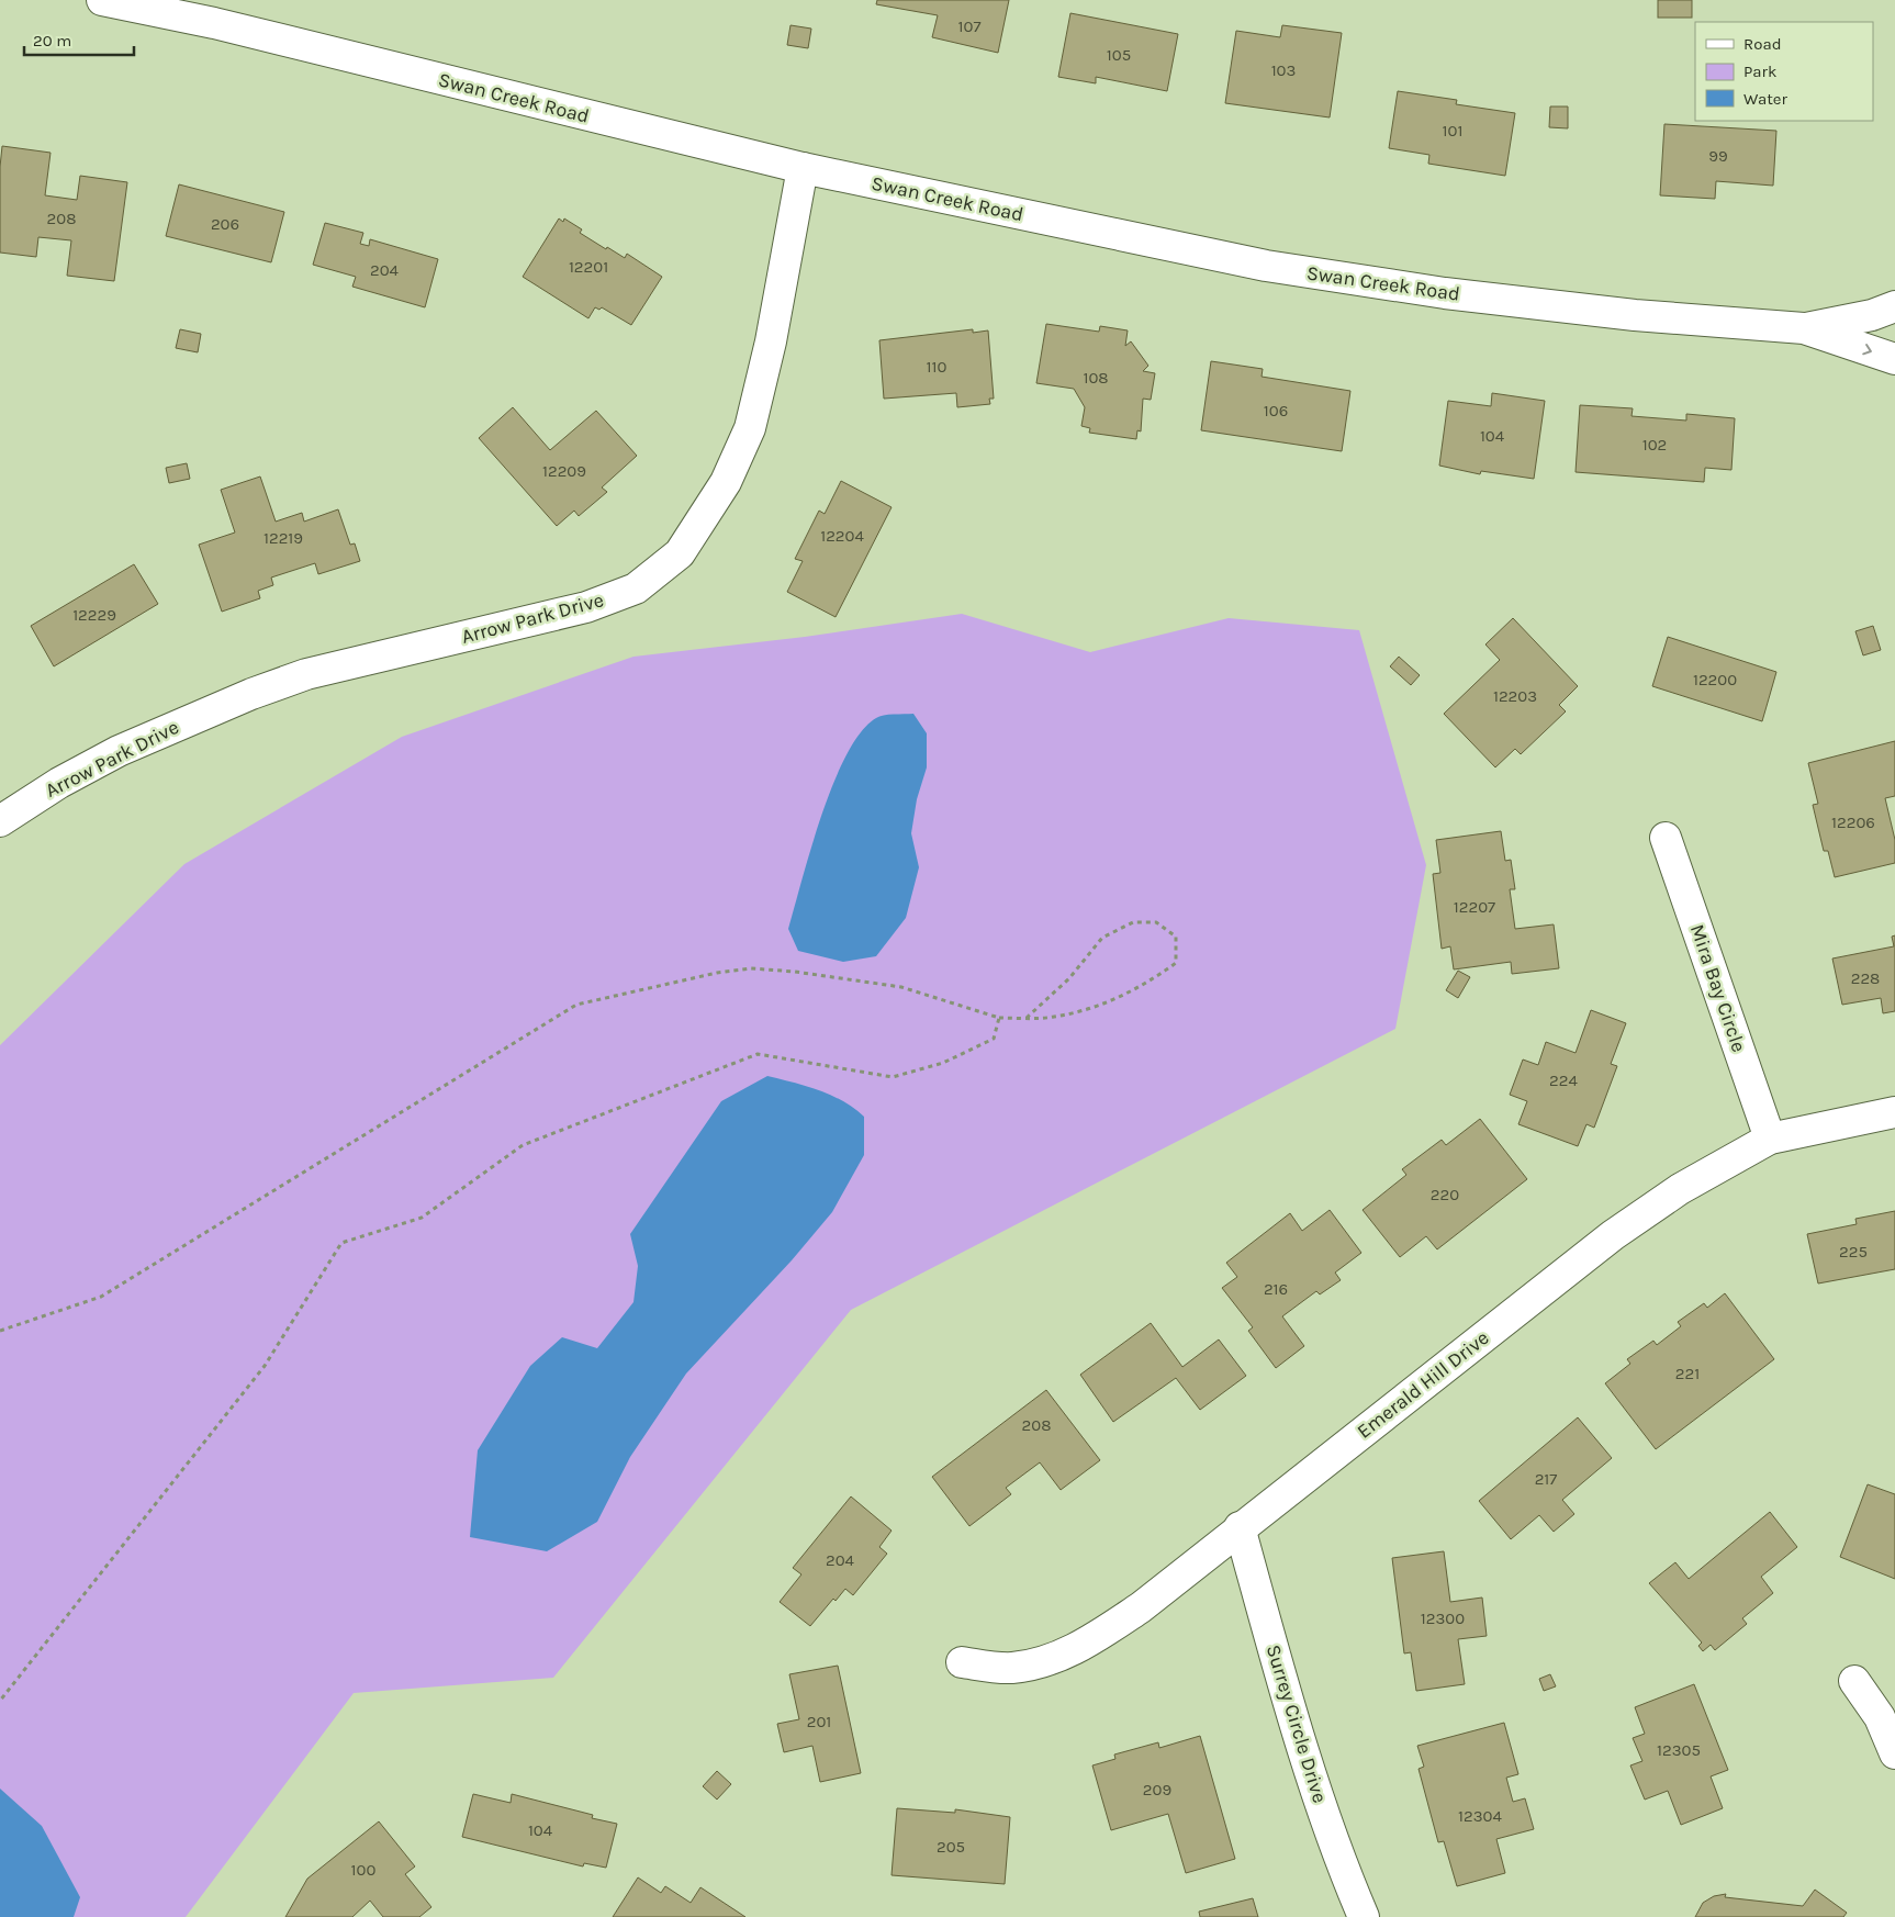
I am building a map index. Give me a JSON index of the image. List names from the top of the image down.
{
  "streets": {
    "street": [
      "Swan Creek Road",
      "Arrow Park Drive",
      "Mira Bay Circle",
      "Emerald Hill Drive",
      "Surrey Circle Drive"
    ]
  },
  "crossings": [
    ["Swan Creek Road", "Arrow Park Drive"],
    ["Mira Bay Circle", "Emerald Hill Drive"],
    ["Emerald Hill Drive", "Surrey Circle Drive"]
  ],
  "house_numbers": [
    "107",
    "105",
    "103",
    "101",
    "99",
    "208",
    "206",
    "12201",
    "204",
    "110",
    "108",
    "106",
    "104",
    "102",
    "12209",
    "12204",
    "12219",
    "12229",
    "12200",
    "12203",
    "12206",
    "12207",
    "228",
    "224",
    "220",
    "225",
    "216",
    "221",
    "208",
    "217",
    "204",
    "12300",
    "201",
    "12305",
    "209",
    "12304",
    "104",
    "205",
    "100"
  ],
  "legend": ["Road", "Park", "Water"],
  "scale_bar": "20 m"
}
